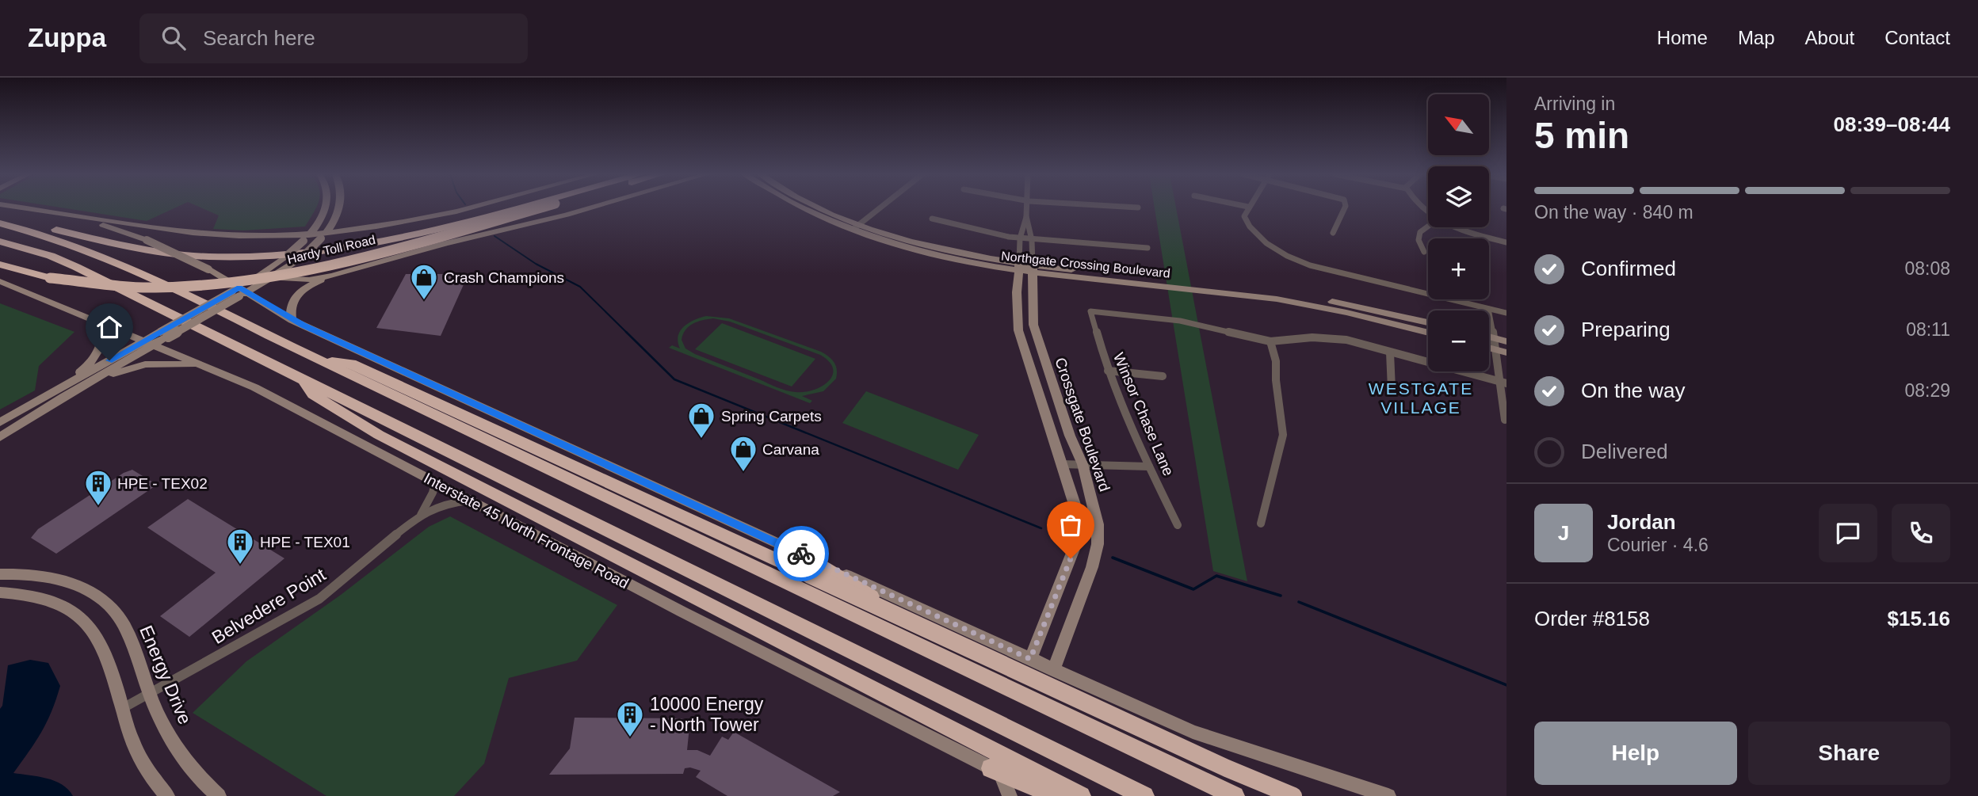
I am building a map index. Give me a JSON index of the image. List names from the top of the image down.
{
  "streets": {
    "highway": ["Hardy Toll Road"],
    "main road": [
      "Northgate Crossing Boulevard",
      "Crossgate Boulevard",
      "Interstate 45 North Frontage Road",
      "Energy Drive"
    ],
    "street": ["Winsor Chase Lane", "Belvedere Point"]
  },
  "crossings": [
    ["Northgate Crossing Boulevard", "Crossgate Boulevard"],
    ["Interstate 45 North Frontage Road", "Belvedere Point"],
    ["Belvedere Point", "Energy Drive"]
  ],
  "districts": ["WESTGATE VILLAGE"],
  "places": {
    "shop": ["Crash Champions", "Spring Carpets", "Carvana"],
    "building": ["HPE - TEX02", "HPE - TEX01", "10000 Energy - North Tower"]
  },
  "north": "top left",
  "page": {
    "header": "Zuppa",
    "search": "Search here",
    "nav": [
      "Home",
      "Map",
      "About",
      "Contact"
    ],
    "heading": ["5 min", "Arriving in", "08:39–08:44"],
    "panel": [
      "Jordan",
      "Courier · 4.6",
      "Order #8158",
      "$15.16"
    ],
    "map_buttons": ["+", "−"],
    "bar": "On the way · 840 m",
    "list": [
      ["Confirmed", "08:08"],
      ["Preparing", "08:11"],
      ["On the way", "08:29"],
      "Delivered"
    ],
    "round": "J",
    "buttons": ["Help", "Share"]
  }
}
